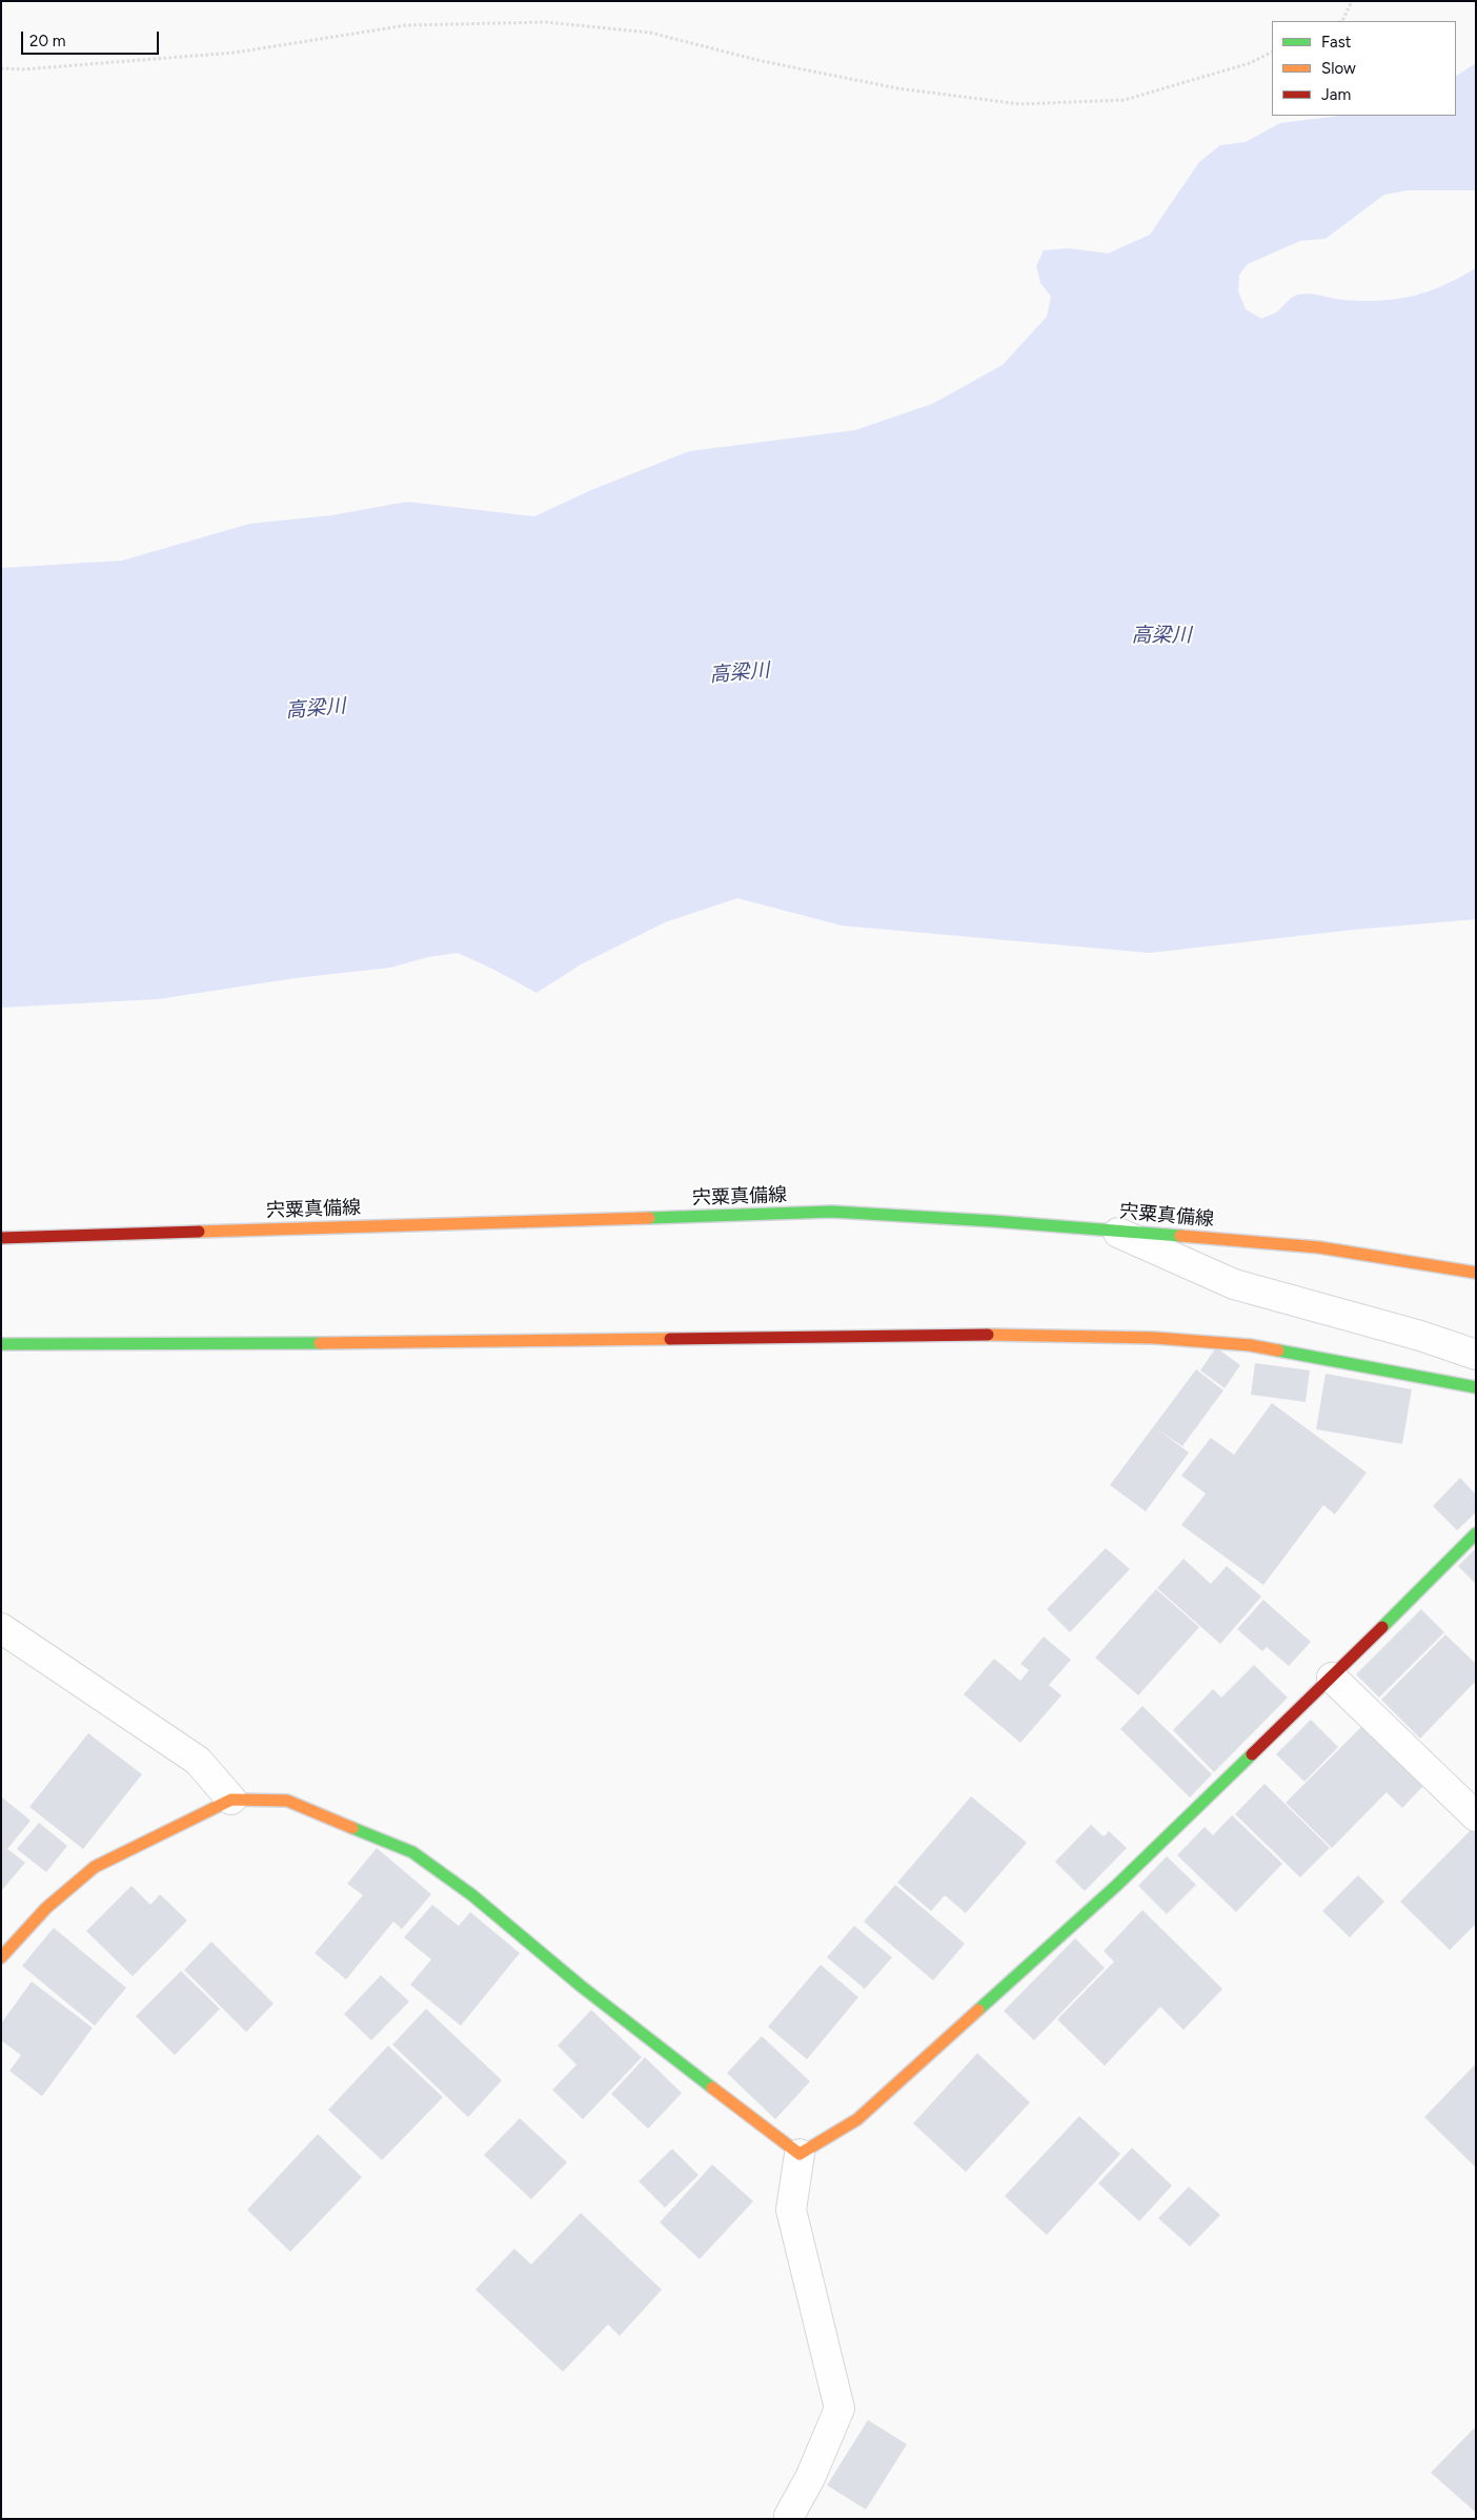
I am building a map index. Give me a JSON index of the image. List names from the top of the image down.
{
  "streets": {
    "street": ["宍粟真備線"]
  },
  "water": ["高梁川"],
  "legend": ["Fast", "Slow", "Jam"],
  "scale_bar": "20 m"
}
